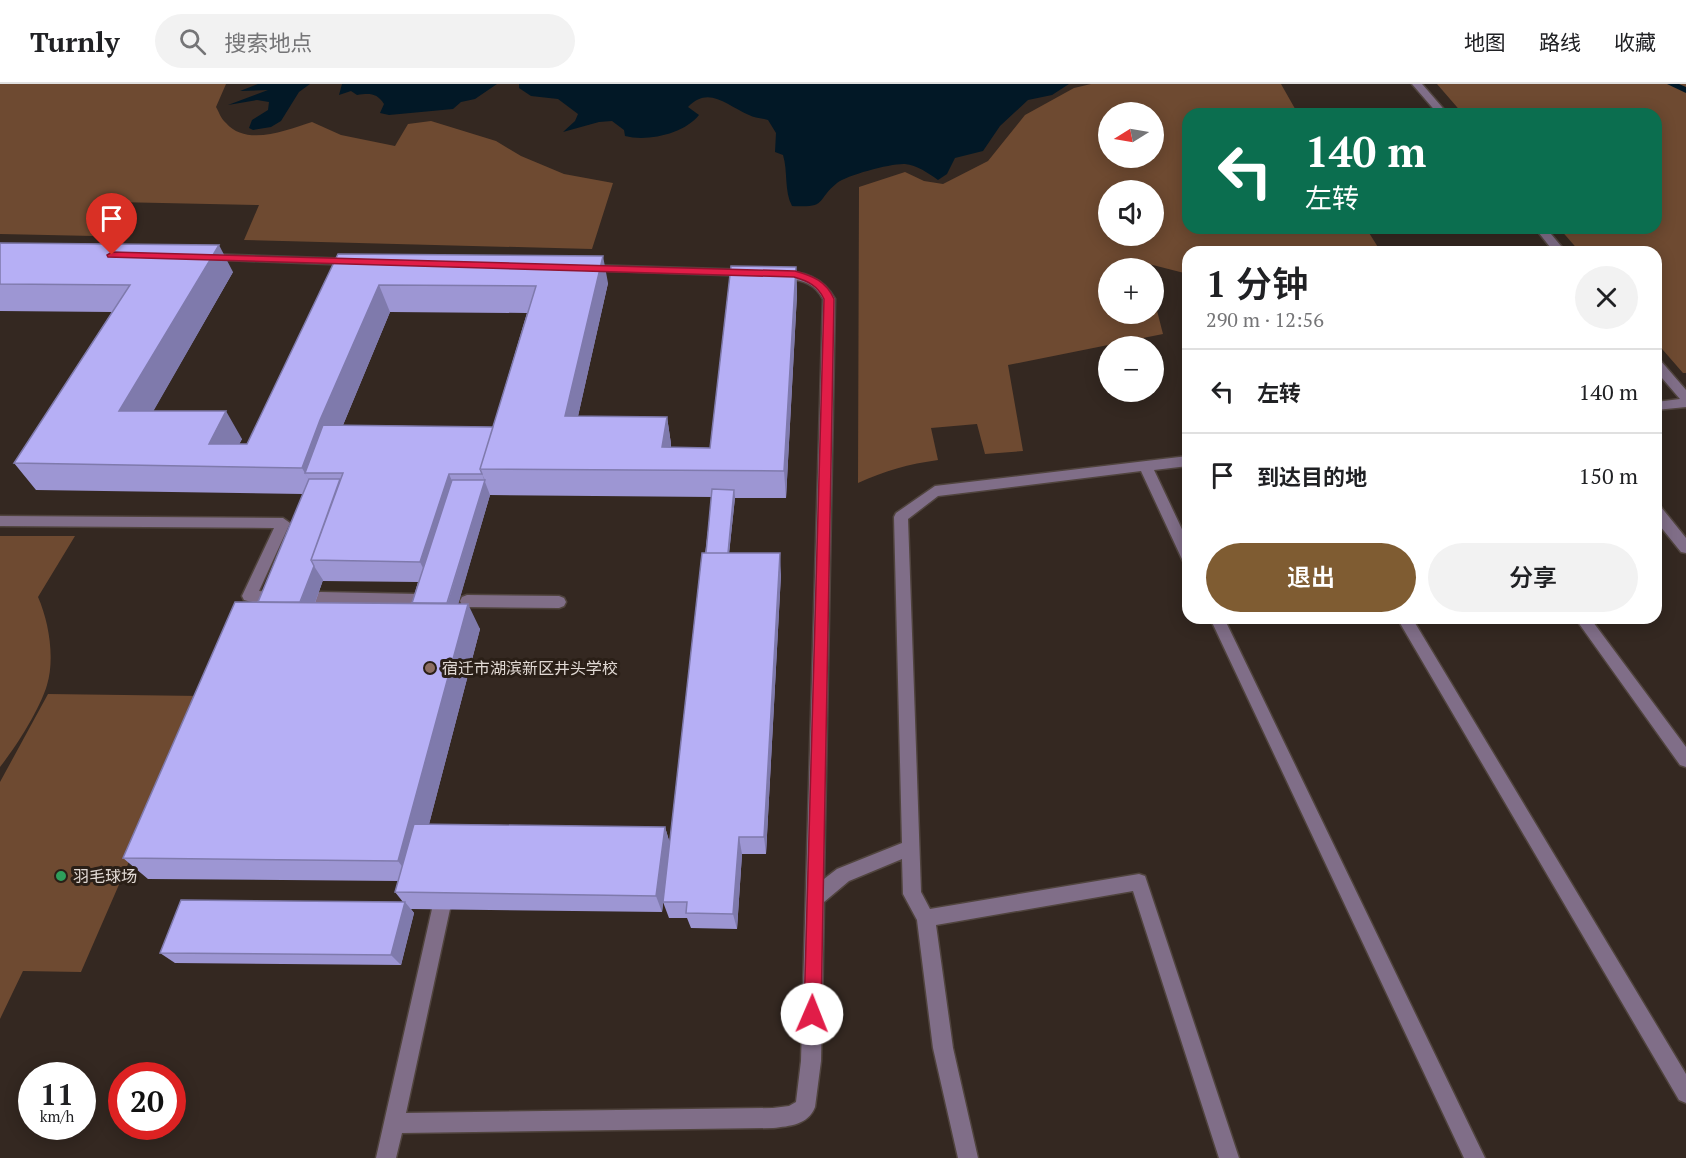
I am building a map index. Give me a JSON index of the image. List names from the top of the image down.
{
  "places": ["宿迁市湖滨新区井头学校", "羽毛球场"],
  "north": "left",
  "page": {
    "header": "Turnly",
    "search": "搜索地点",
    "nav": ["地图", "路线", "收藏"],
    "map_buttons": ["+", "−"],
    "turn": ["140 m", "左转"],
    "heading": ["1 分钟", "290 m · 12:56"],
    "list": [
      {
        "name": "左转",
        "value": "140 m"
      },
      {
        "name": "到达目的地",
        "value": "150 m"
      }
    ],
    "buttons": ["退出", "分享"],
    "speed": "11 km/h",
    "limit": "20"
  }
}
